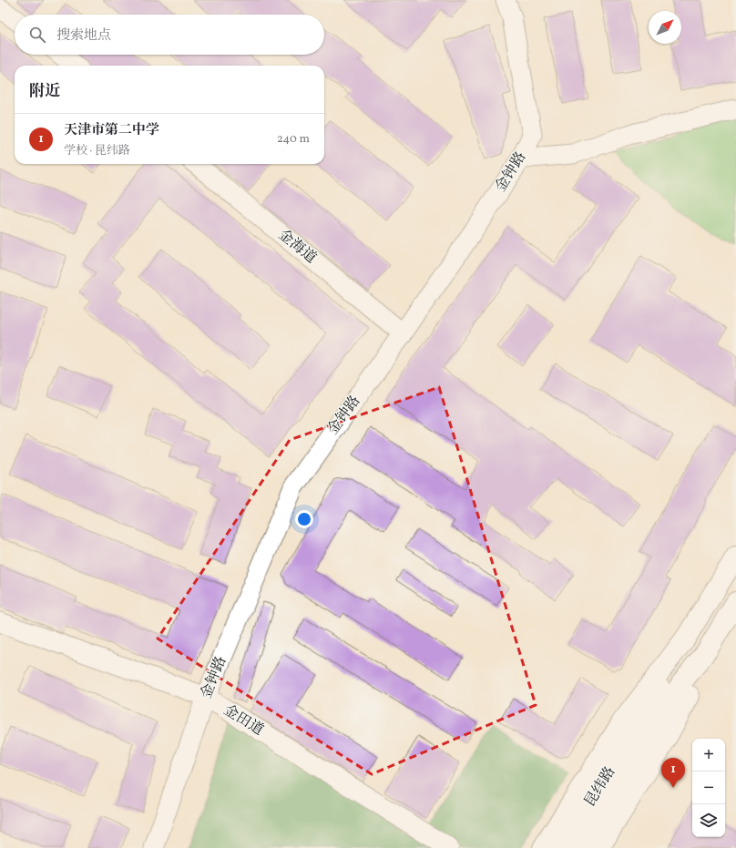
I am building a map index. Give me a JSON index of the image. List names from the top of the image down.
{
  "streets": {
    "main road": ["昆纬路"],
    "street": ["金钟路", "金海道", "金田道"]
  },
  "crossings": [
    ["金钟路", "金海道"],
    ["金钟路", "金田道"]
  ],
  "north": "top right",
  "page": {
    "search": "搜索地点",
    "heading": "附近",
    "list": [
      {
        "mark": "1",
        "name": "天津市第二中学",
        "note": "学校 · 昆纬路",
        "value": "240 m"
      }
    ],
    "map_buttons": ["+", "−"],
    "pins": "1"
  }
}
